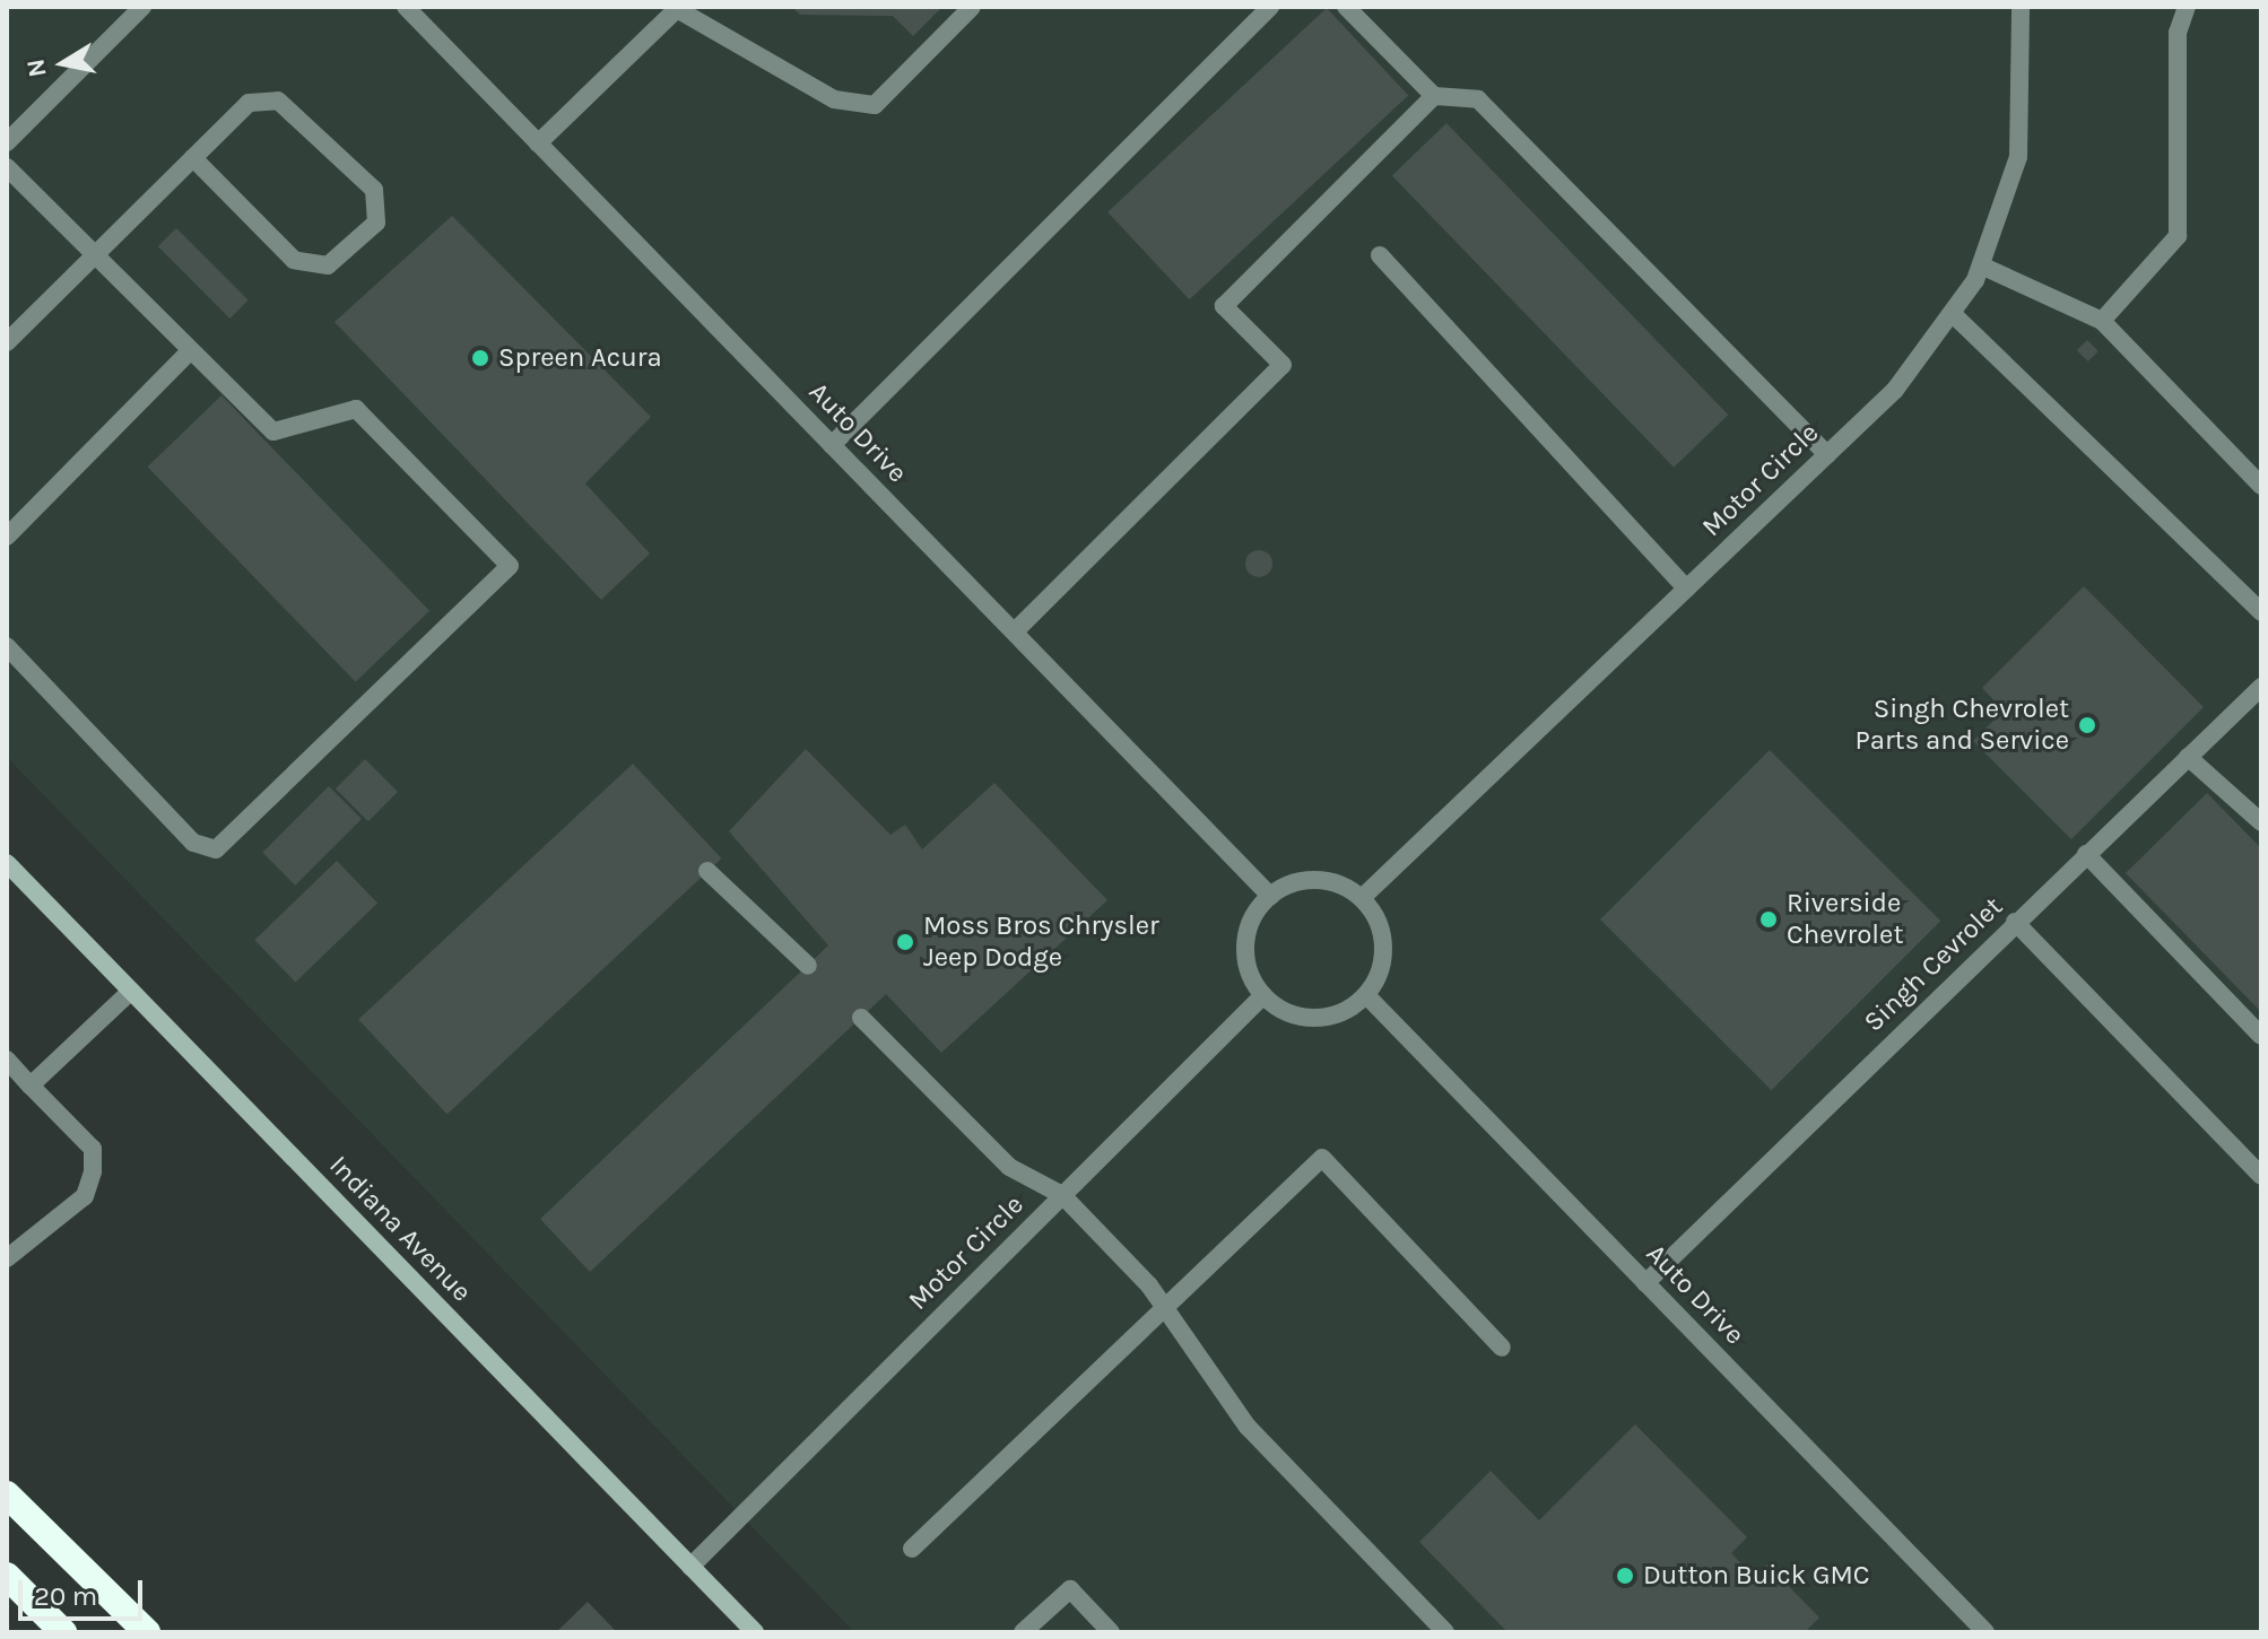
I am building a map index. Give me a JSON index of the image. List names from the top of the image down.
{
  "streets": {
    "main road": ["Indiana Avenue"],
    "street": ["Auto Drive", "Motor Circle", "Singh Cevrolet"]
  },
  "crossings": [
    ["Auto Drive", "Motor Circle"],
    ["Auto Drive", "Singh Cevrolet"],
    ["Motor Circle", "Indiana Avenue"]
  ],
  "places": [
    "Spreen Acura",
    "Singh Chevrolet Parts and Service",
    "Riverside Chevrolet",
    "Moss Bros Chrysler Jeep Dodge",
    "Dutton Buick GMC"
  ],
  "scale_bar": "20 m",
  "north": "left"
}
